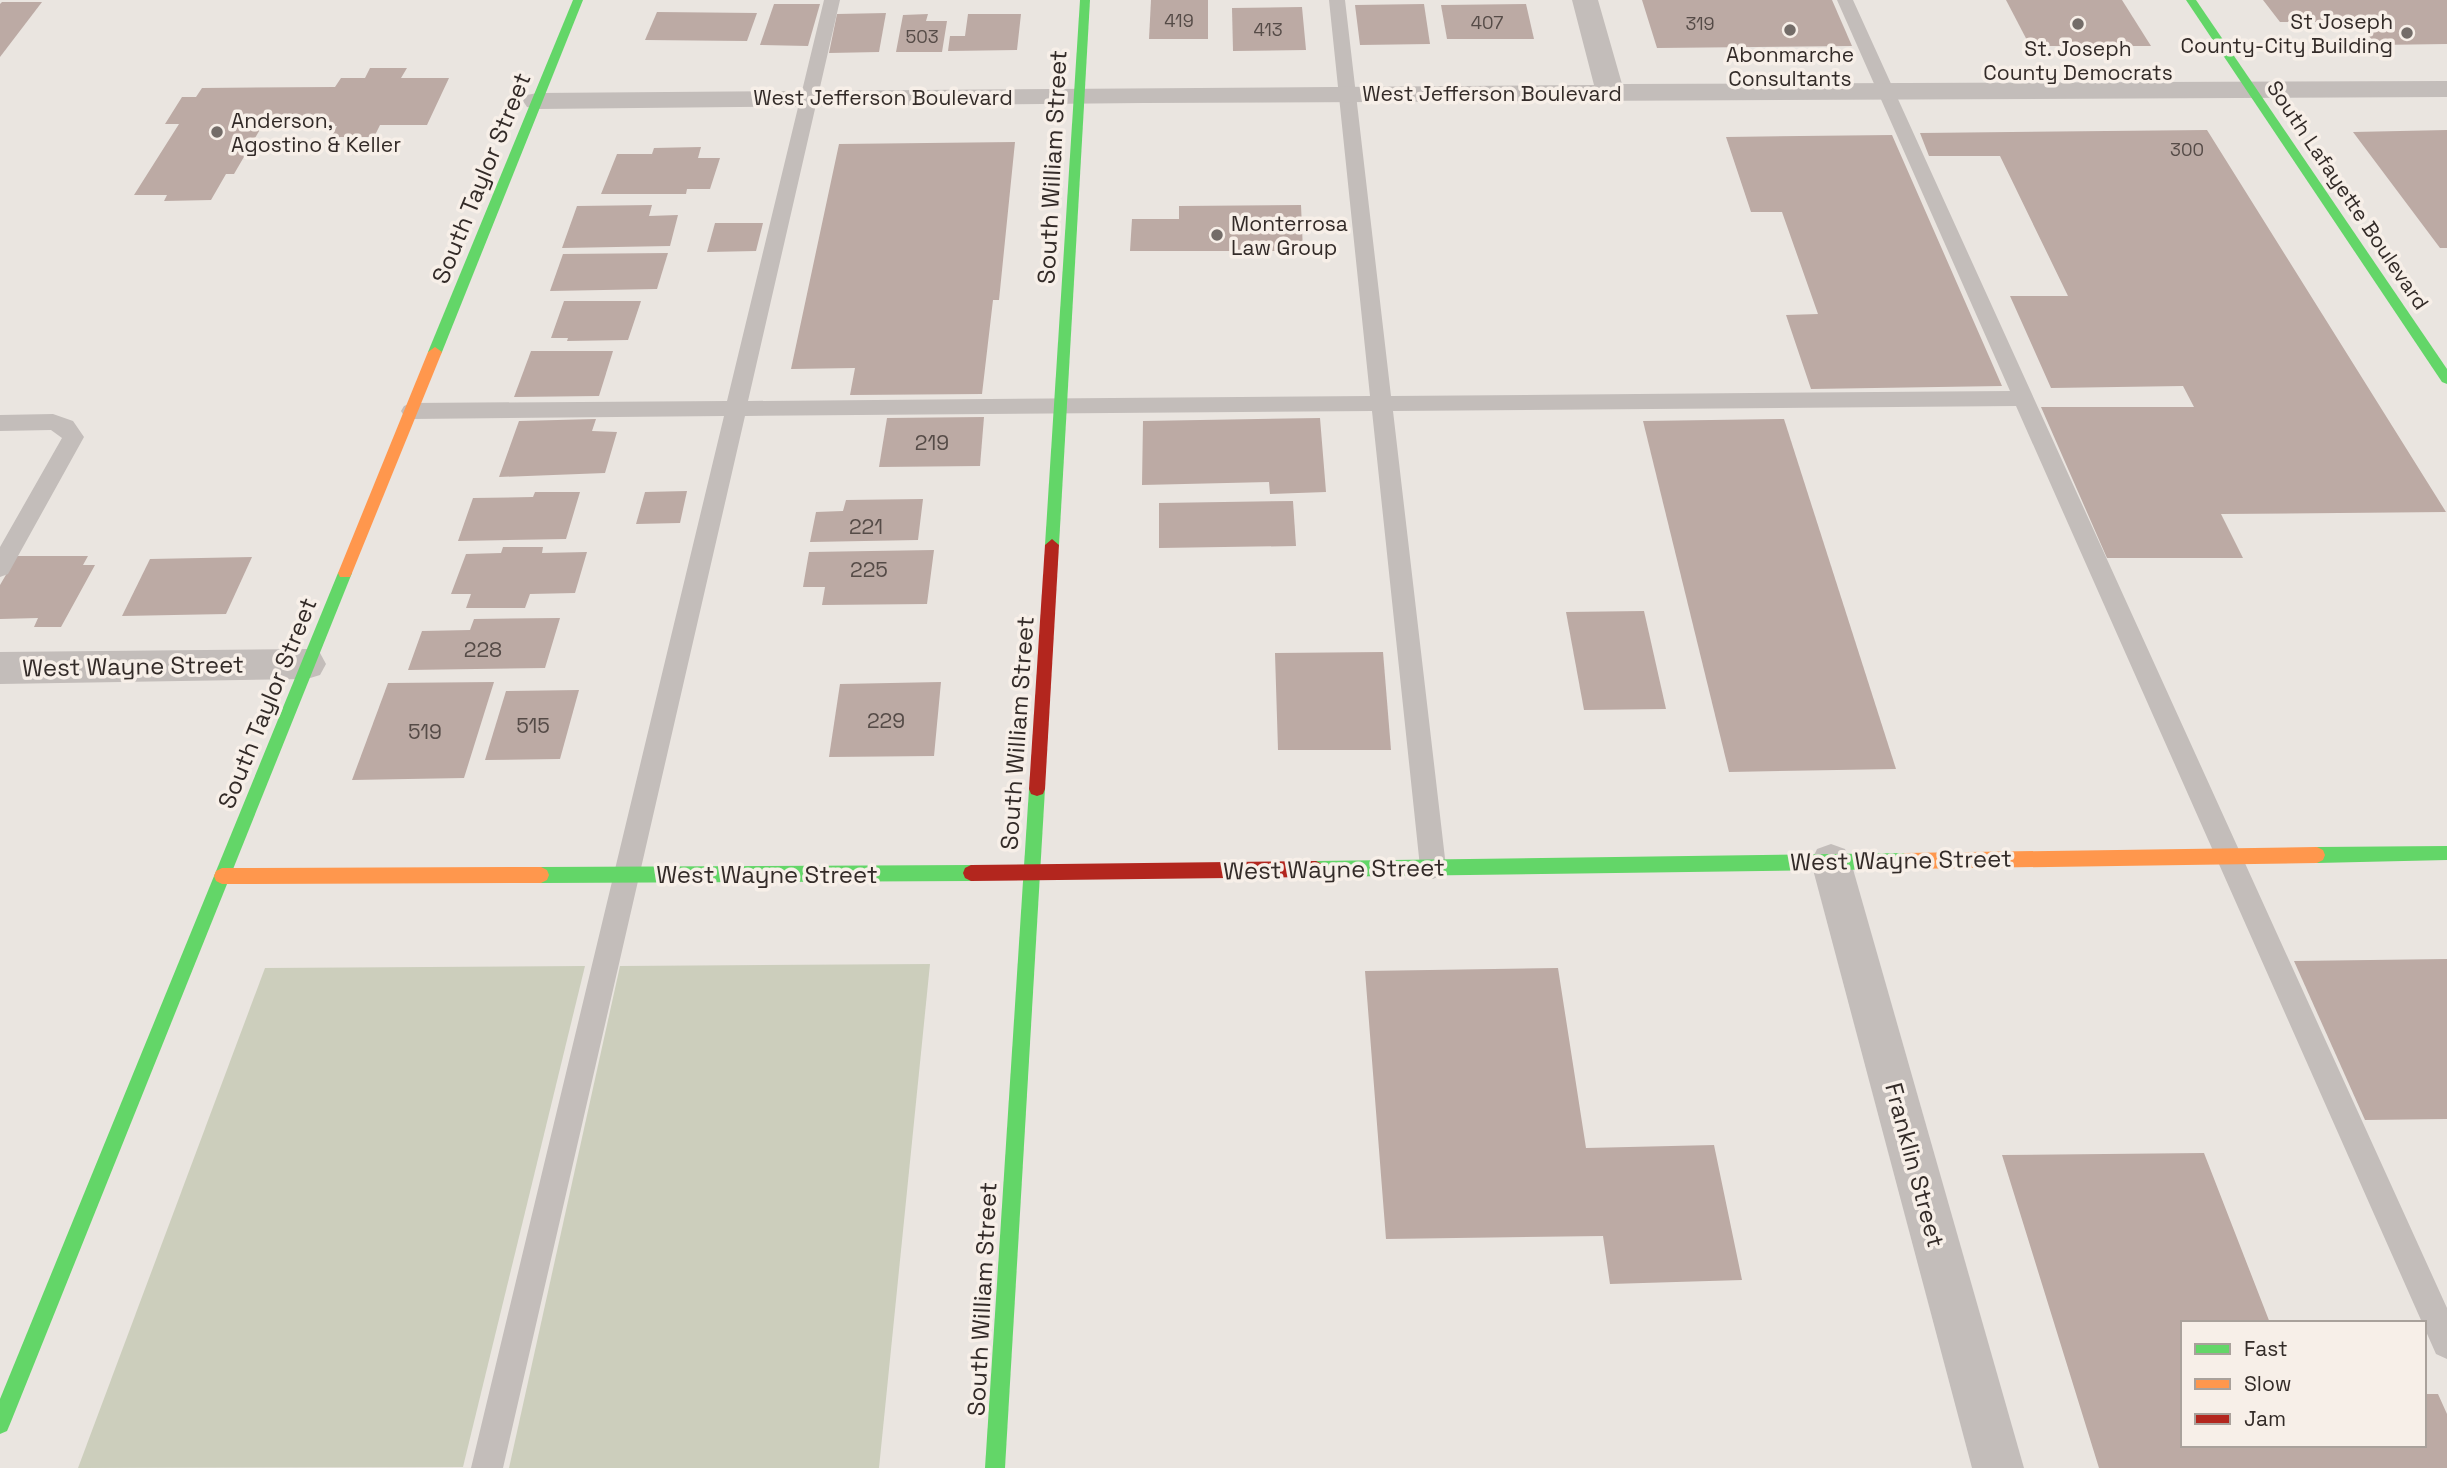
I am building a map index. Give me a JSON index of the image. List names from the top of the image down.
{
  "streets": {
    "street": [
      "West Jefferson Boulevard",
      "South William Street",
      "South Taylor Street",
      "South Lafayette Boulevard",
      "West Wayne Street",
      "Franklin Street"
    ]
  },
  "crossings": [
    ["West Jefferson Boulevard", "South William Street"],
    ["West Jefferson Boulevard", "South Taylor Street"],
    ["West Jefferson Boulevard", "South Lafayette Boulevard"],
    ["South William Street", "West Wayne Street"],
    ["South Taylor Street", "West Wayne Street"],
    ["West Wayne Street", "Franklin Street"]
  ],
  "places": [
    "St. Joseph County Democrats",
    "Abonmarche Consultants",
    "St Joseph County-City Building",
    "Anderson, Agostino & Keller",
    "Monterrosa Law Group"
  ],
  "house_numbers": [
    "419",
    "407",
    "319",
    "413",
    "503",
    "300",
    "219",
    "221",
    "225",
    "228",
    "229",
    "515",
    "519"
  ],
  "legend": ["Fast", "Slow", "Jam"]
}
